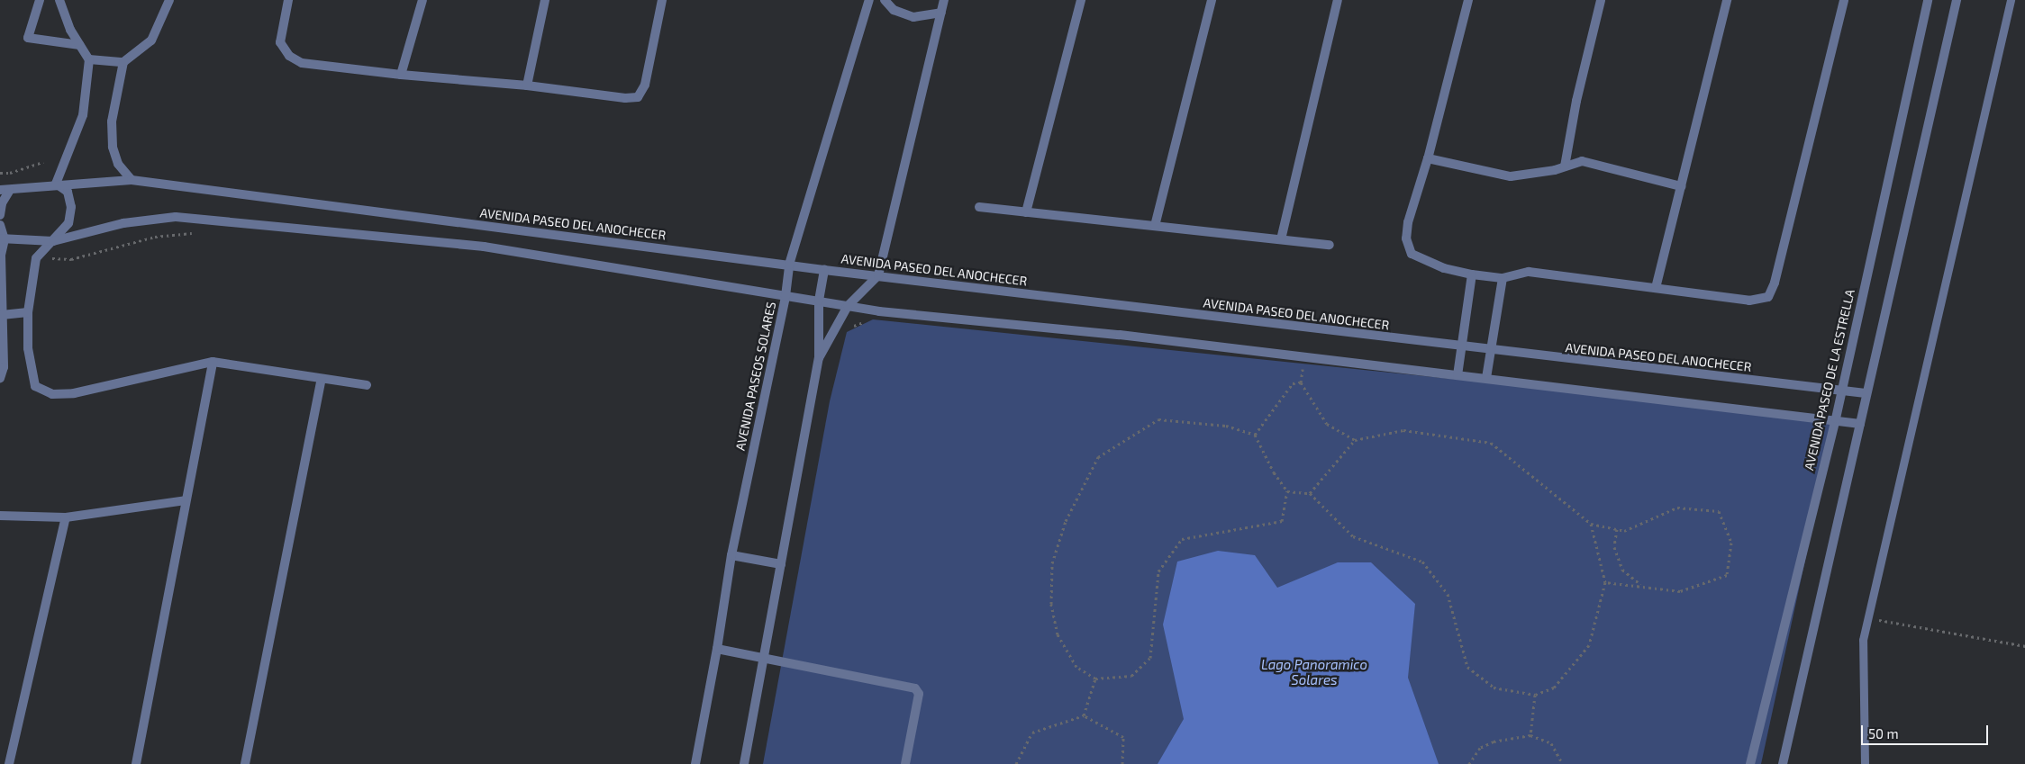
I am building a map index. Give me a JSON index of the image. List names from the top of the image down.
{
  "streets": {
    "street": ["AVENIDA PASEO DEL ANOCHECER", "AVENIDA PASEOS SOLARES", "AVENIDA PASEO DE LA ESTRELLA"]
  },
  "crossings": [
    ["AVENIDA PASEO DEL ANOCHECER", "AVENIDA PASEOS SOLARES"],
    ["AVENIDA PASEO DEL ANOCHECER", "AVENIDA PASEO DE LA ESTRELLA"]
  ],
  "water": ["Lago Panoramico Solares"],
  "scale_bar": "50 m"
}
